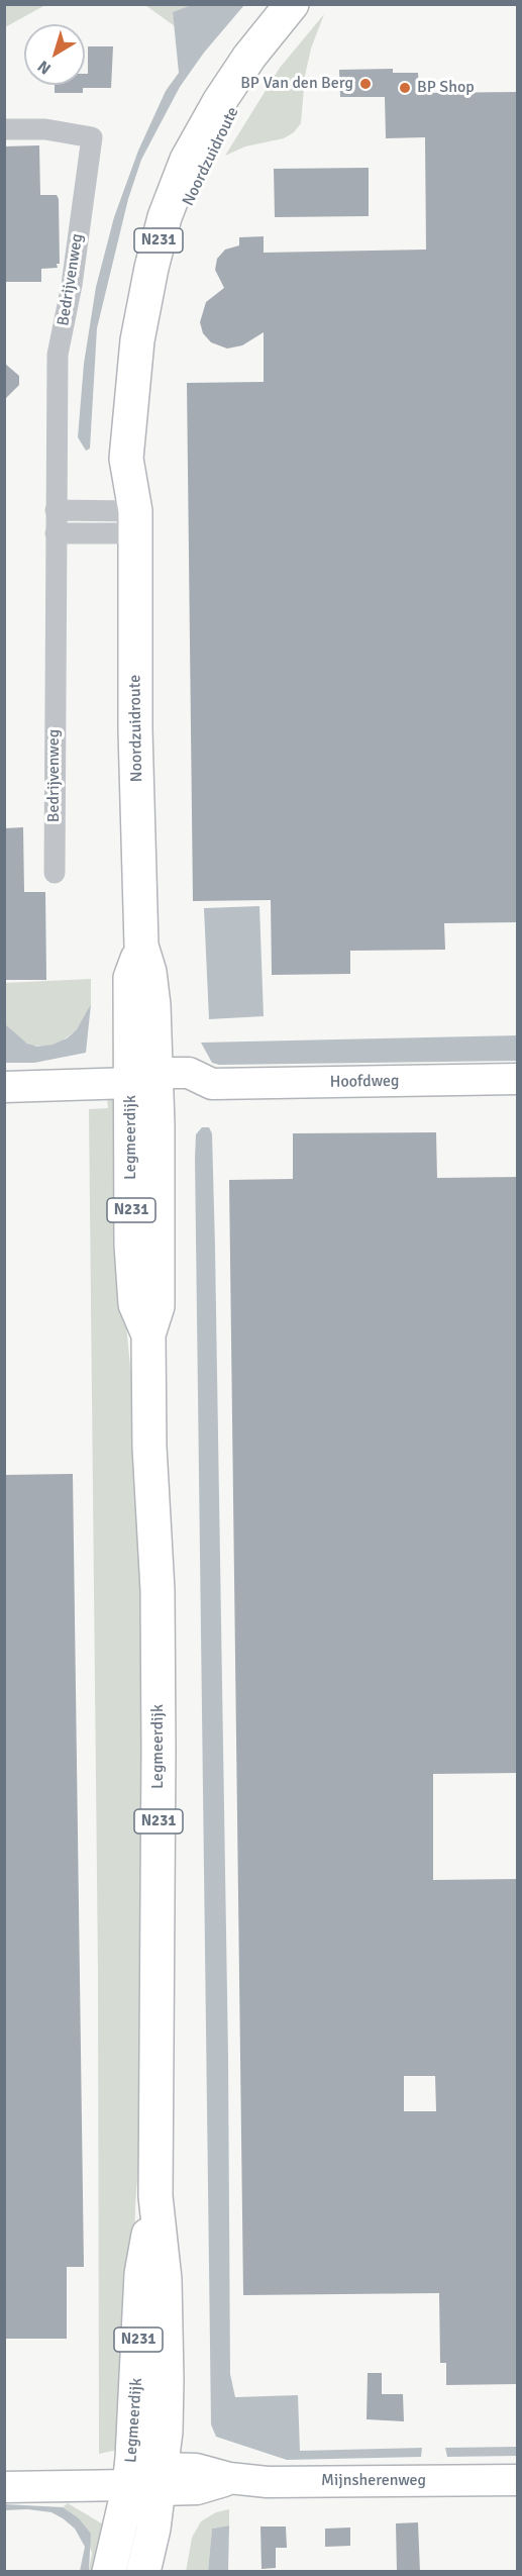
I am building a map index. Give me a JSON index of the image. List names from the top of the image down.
{
  "streets": {
    "main road": ["Noordzuidroute", "N231", "Legmeerdijk"],
    "street": ["Bedrijvenweg", "Hoofdweg", "Mijnsherenweg"]
  },
  "crossings": [
    ["Noordzuidroute", "Hoofdweg"],
    ["Noordzuidroute", "Legmeerdijk"],
    ["Hoofdweg", "Legmeerdijk"],
    ["Legmeerdijk", "Mijnsherenweg"]
  ],
  "places": ["BP Van den Berg", "BP Shop"],
  "north": "bottom left"
}
